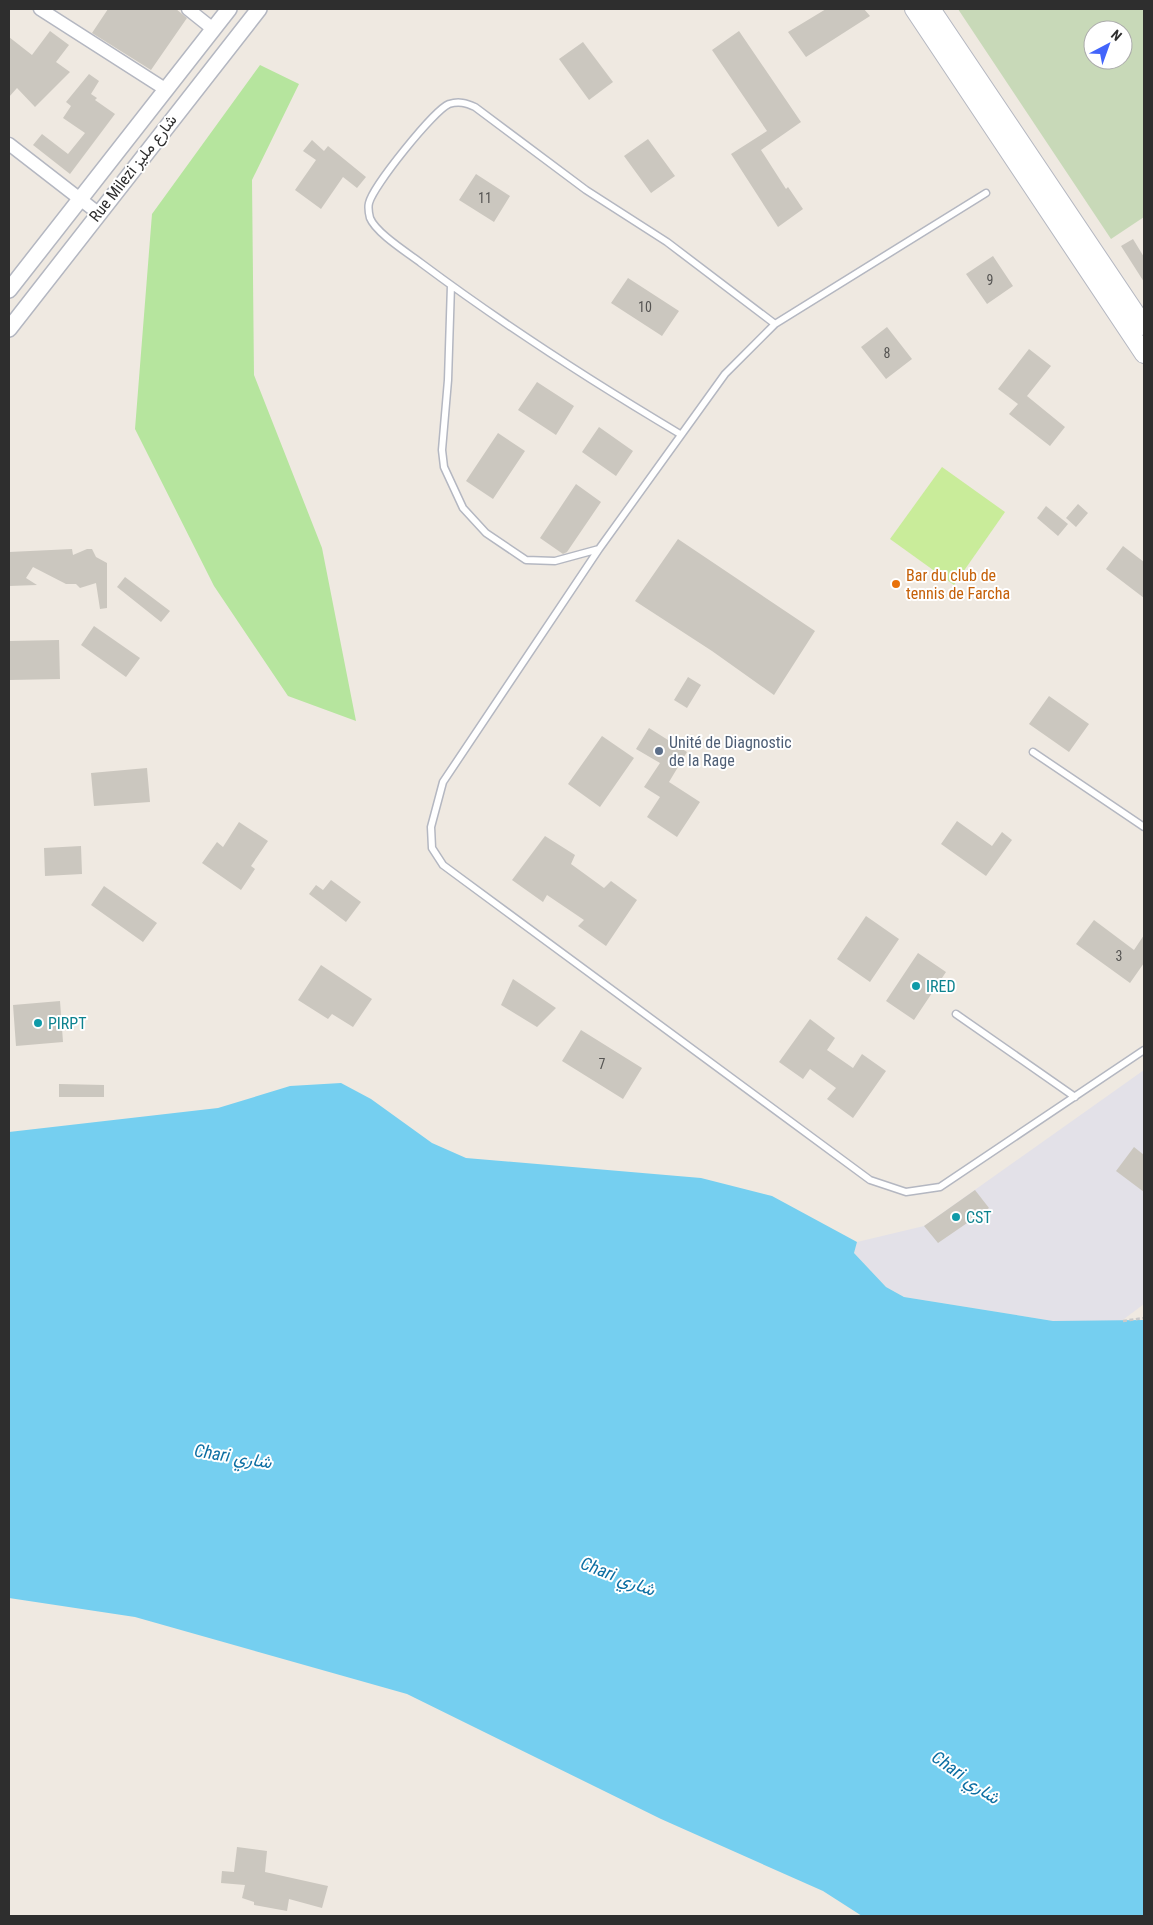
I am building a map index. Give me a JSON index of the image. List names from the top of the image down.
{
  "streets": {
    "street": ["Rue Milezi شارع مليز"]
  },
  "water": ["Chari شاري"],
  "places": [
    "Bar du club de tennis de Farcha",
    "Unité de Diagnostic de la Rage",
    "IRED",
    "PIRPT",
    "CST"
  ],
  "house_numbers": [
    "11",
    "9",
    "10",
    "8",
    "3",
    "7"
  ],
  "north": "top right"
}
